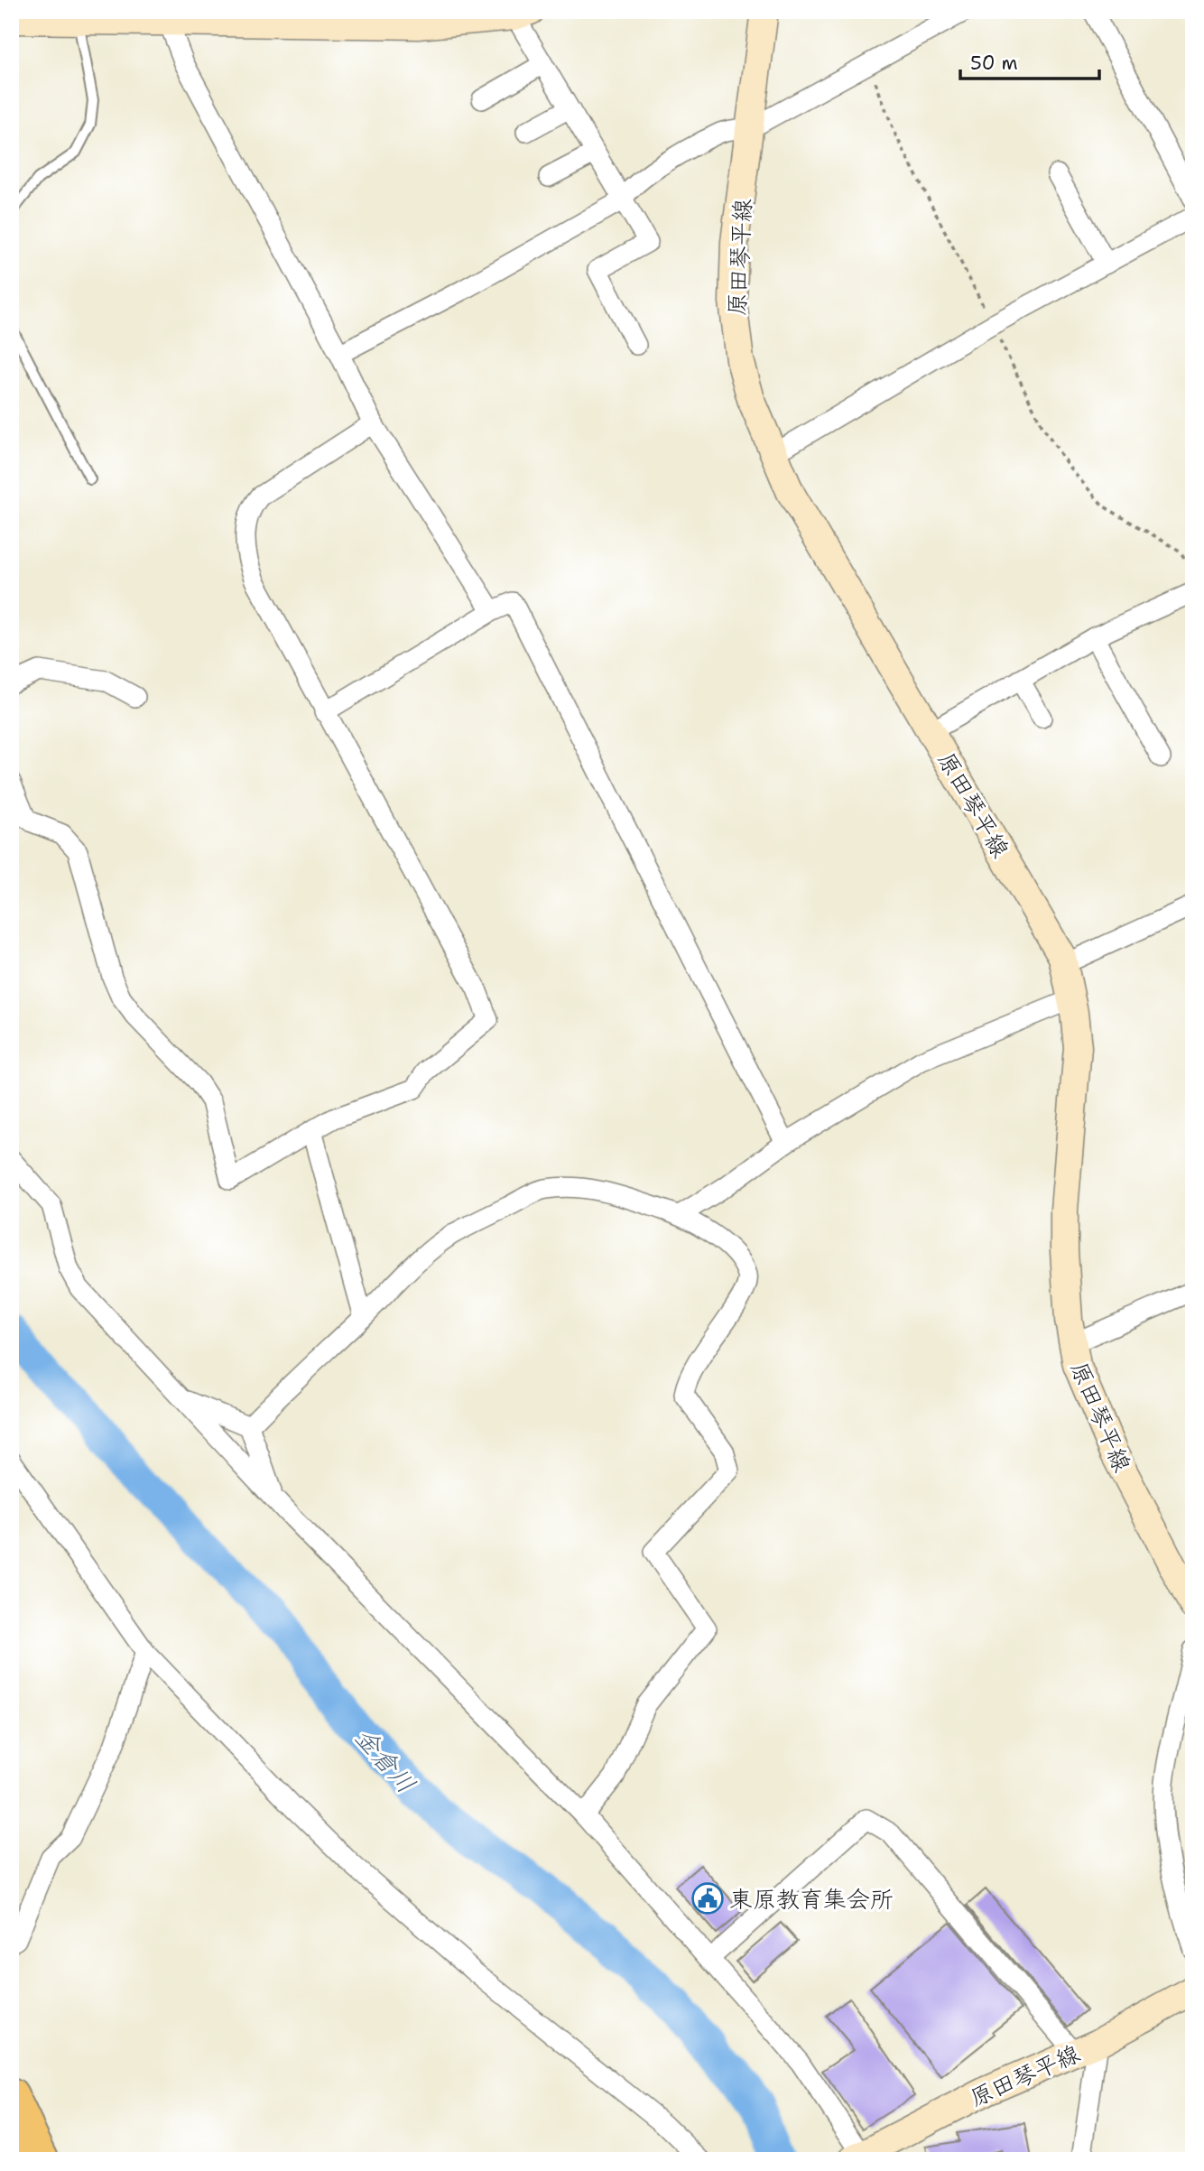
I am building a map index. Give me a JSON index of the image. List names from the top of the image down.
{
  "streets": {
    "main road": ["原田琴平線"]
  },
  "water": ["金倉川"],
  "places": {
    "public building": ["東原教育集会所"]
  },
  "scale_bar": "50 m"
}
